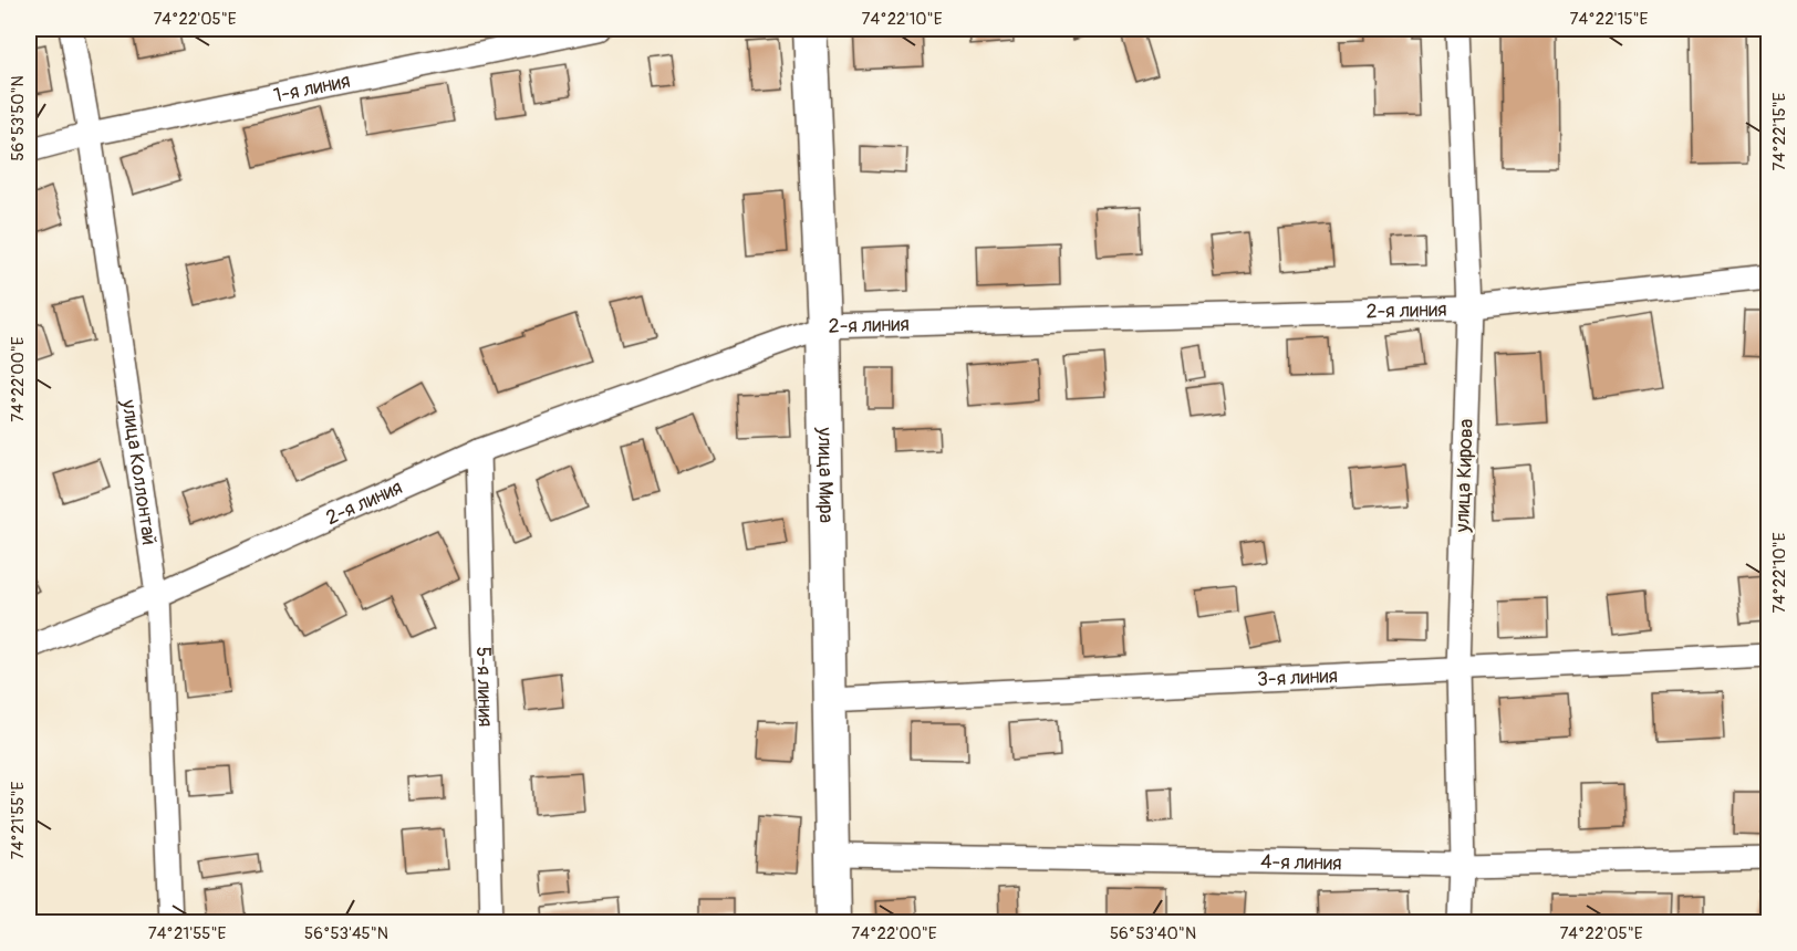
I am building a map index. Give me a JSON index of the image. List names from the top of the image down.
{
  "streets": {
    "main road": ["улица Мира"],
    "street": [
      "1-я линия",
      "2-я линия",
      "улица Коллонтай",
      "улица Кирова",
      "3-я линия",
      "5-я линия",
      "4-я линия"
    ]
  },
  "crossings": [
    ["1-я линия", "улица Коллонтай"],
    ["2-я линия", "улица Коллонтай"],
    ["2-я линия", "улица Мира"],
    ["2-я линия", "улица Кирова"],
    ["2-я линия", "5-я линия"],
    ["улица Мира", "3-я линия"],
    ["улица Мира", "4-я линия"],
    ["улица Кирова", "3-я линия"],
    ["улица Кирова", "4-я линия"]
  ],
  "coordinates": [
    "74°22'05\"E",
    "74°22'10\"E",
    "74°22'15\"E",
    "56°53'50\"N",
    "74°22'00\"E",
    "74°21'55\"E",
    "56°53'45\"N",
    "56°53'40\"N"
  ]
}
